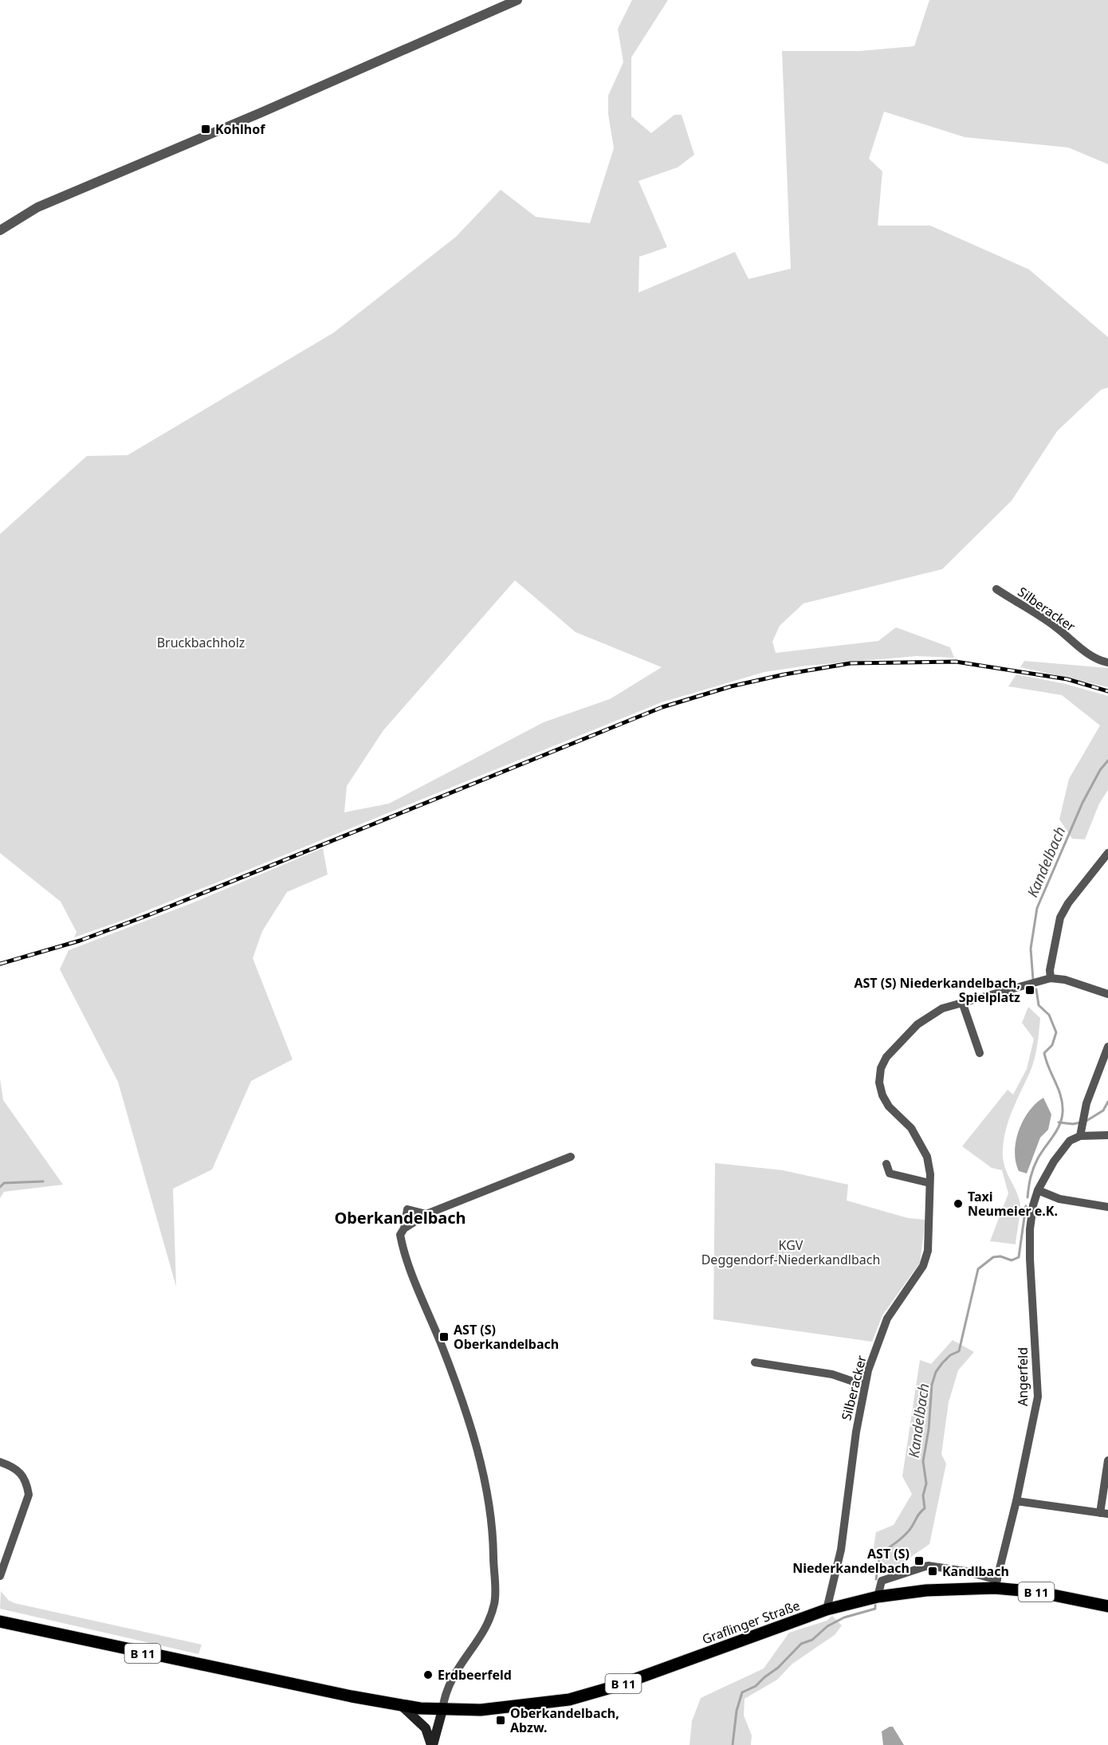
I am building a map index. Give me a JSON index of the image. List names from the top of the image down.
{
  "streets": {
    "main road": ["B 11", "Graflinger Straße"],
    "street": ["Silberacker", "Angerfeld"]
  },
  "crossings": [
    ["Silberacker", "Graflinger Straße"],
    ["Angerfeld", "Graflinger Straße"],
    ["B 11", "Graflinger Straße"]
  ],
  "districts": ["Oberkandelbach"],
  "water": ["Kandelbach"],
  "parks": ["Bruckbachholz", "KGV Deggendorf-Niederkandlbach"],
  "places": {
    "transit": [
      "Kohlhof",
      "AST (S) Niederkandelbach, Spielplatz",
      "AST (S) Oberkandelbach",
      "AST (S) Niederkandelbach",
      "Kandlbach",
      "Oberkandelbach, Abzw."
    ],
    "other": ["Taxi Neumeier e.K.", "Erdbeerfeld"]
  }
}
